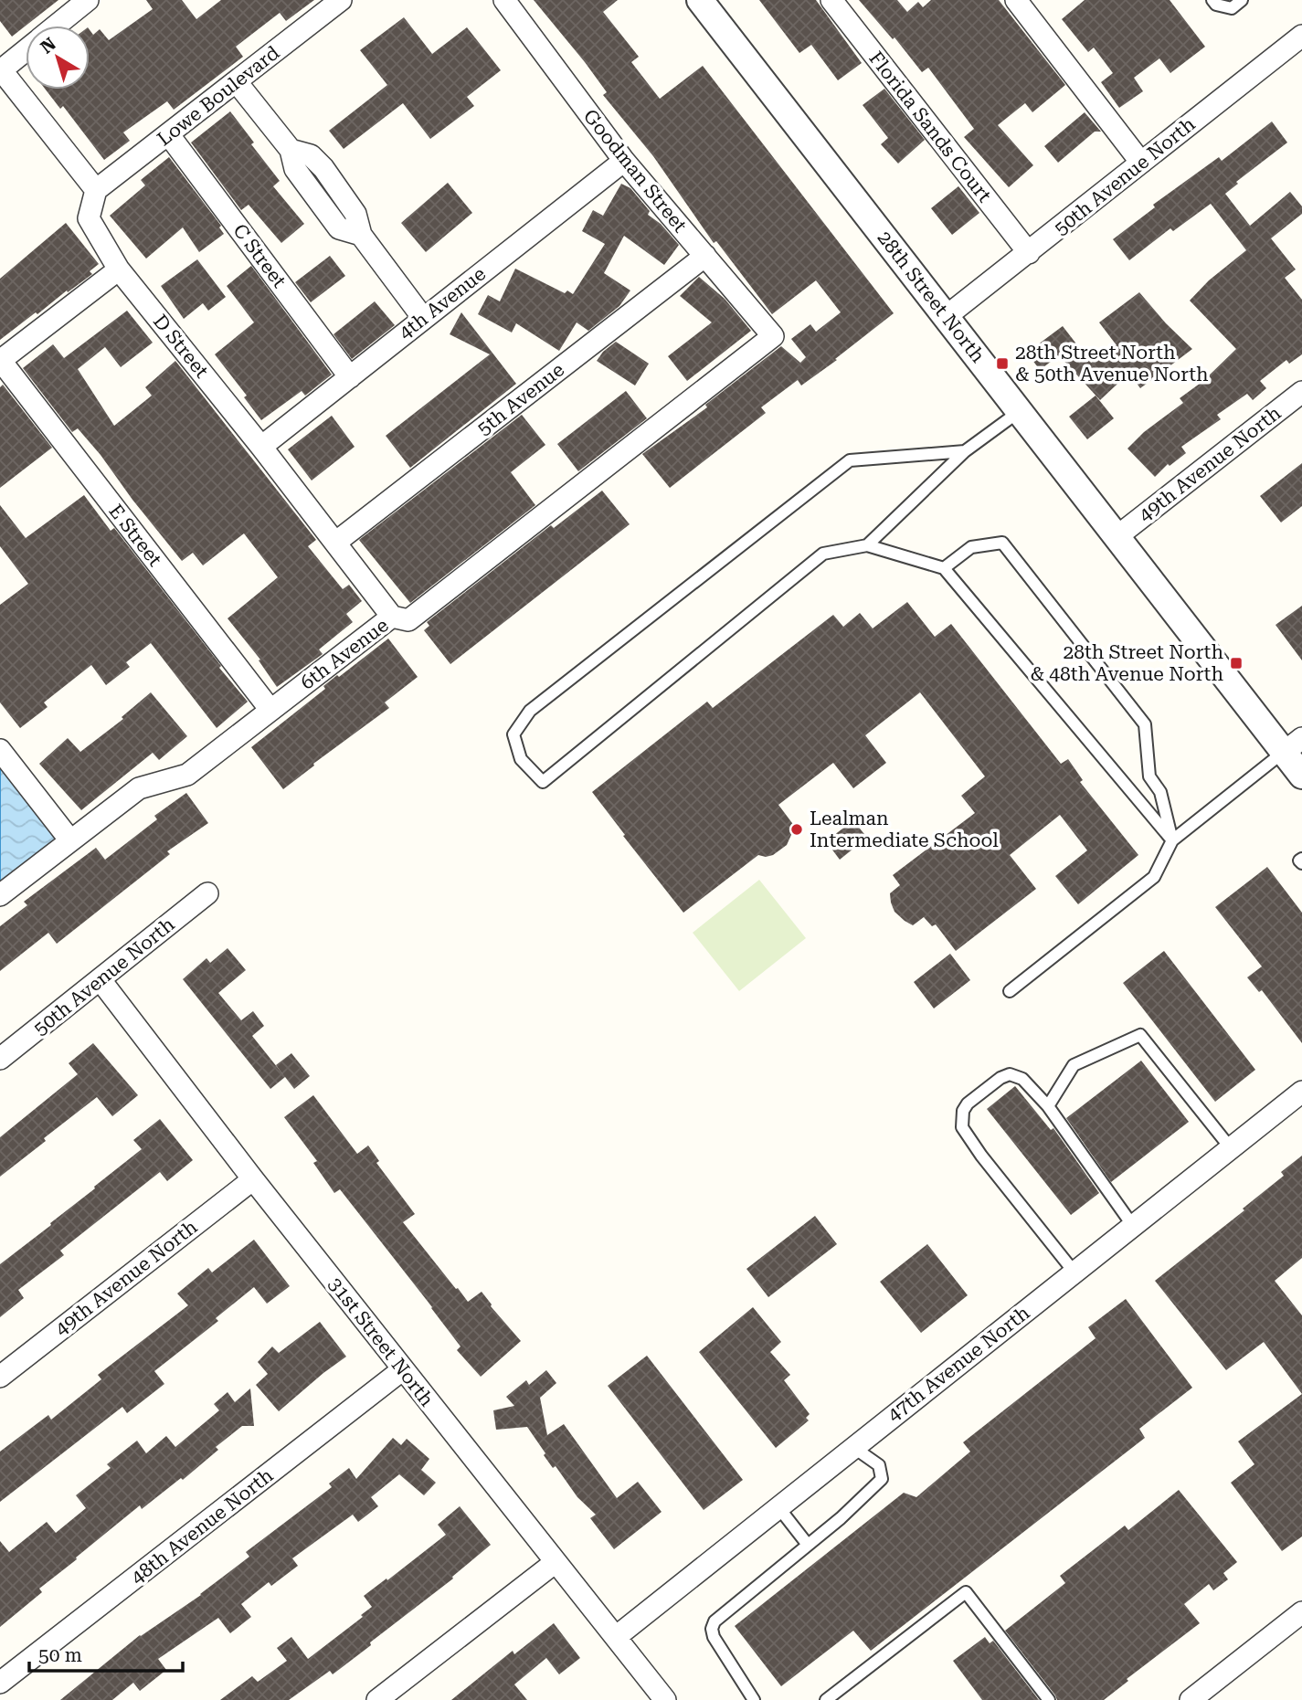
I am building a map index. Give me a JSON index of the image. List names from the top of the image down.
{
  "streets": {
    "street": [
      "Lowe Boulevard",
      "Florida Sands Court",
      "Goodman Street",
      "50th Avenue North",
      "C Street",
      "28th Street North",
      "4th Avenue",
      "D Street",
      "5th Avenue",
      "49th Avenue North",
      "E Street",
      "6th Avenue",
      "31st Street North",
      "47th Avenue North",
      "48th Avenue North"
    ]
  },
  "crossings": [
    ["Lowe Boulevard", "C Street"],
    ["Lowe Boulevard", "D Street"],
    ["Florida Sands Court", "50th Avenue North"],
    ["Goodman Street", "4th Avenue"],
    ["Goodman Street", "5th Avenue"],
    ["Goodman Street", "6th Avenue"],
    ["50th Avenue North", "28th Street North"],
    ["50th Avenue North", "31st Street North"],
    ["C Street", "4th Avenue"],
    ["28th Street North", "49th Avenue North"],
    ["4th Avenue", "D Street"],
    ["D Street", "5th Avenue"],
    ["D Street", "6th Avenue"],
    ["49th Avenue North", "31st Street North"],
    ["E Street", "6th Avenue"],
    ["31st Street North", "47th Avenue North"],
    ["31st Street North", "48th Avenue North"]
  ],
  "places": {
    "transit": ["28th Street North & 50th Avenue North", "28th Street North & 48th Avenue North"],
    "other": ["Lealman Intermediate School"]
  },
  "scale_bar": "50 m",
  "north": "top left"
}
